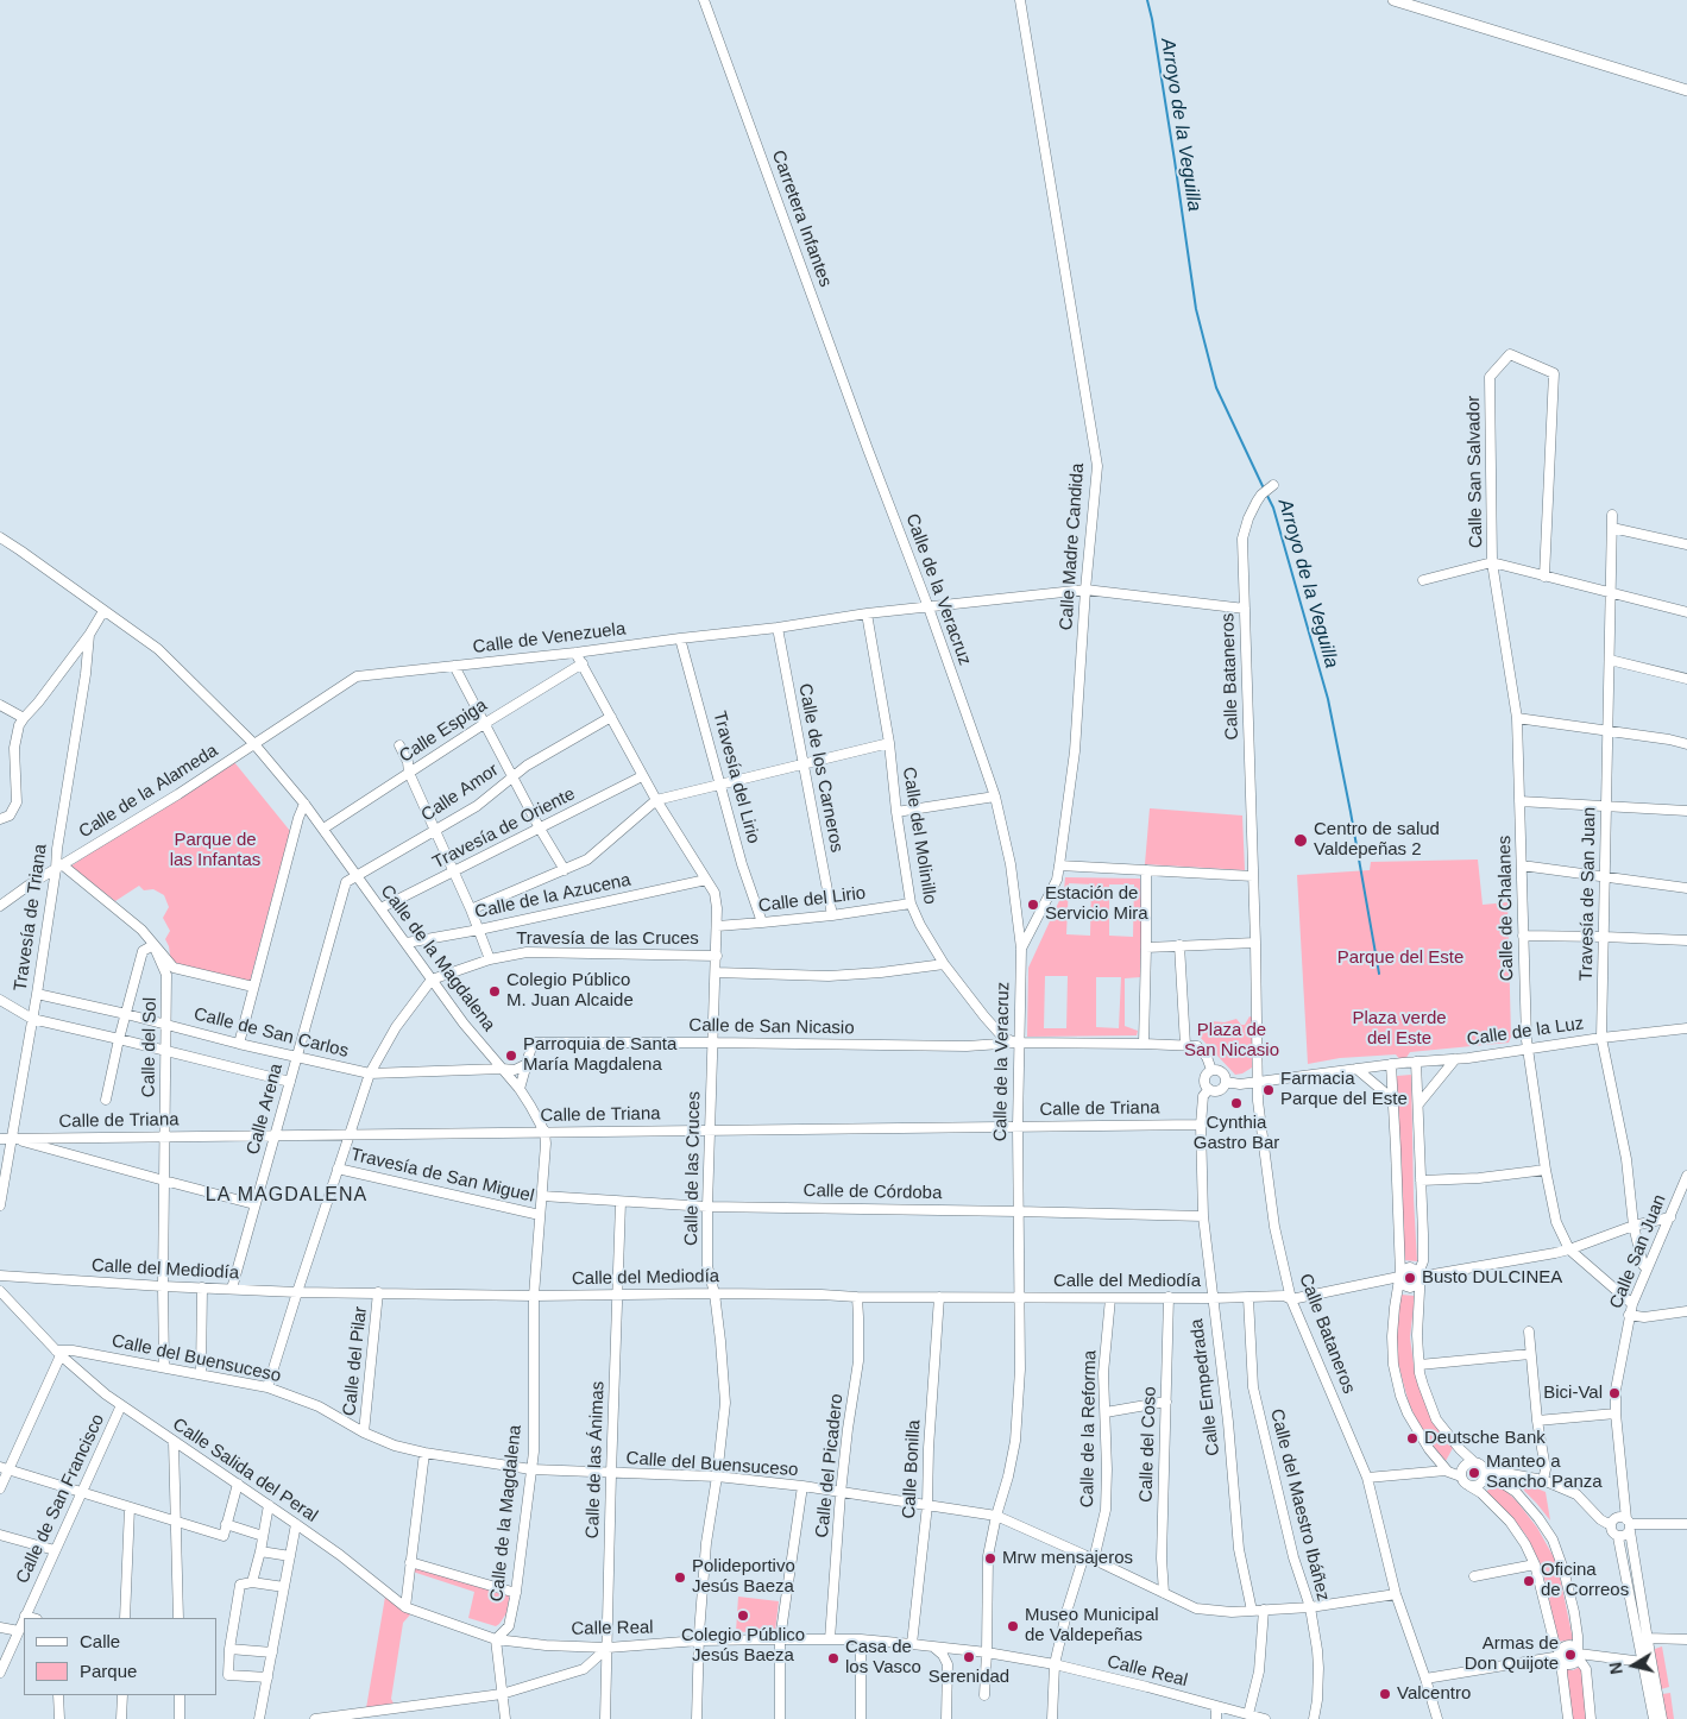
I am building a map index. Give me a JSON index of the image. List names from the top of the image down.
{
  "streets": {
    "street": [
      "Carretera Infantes",
      "Calle San Salvador",
      "Calle Madre Candida",
      "Calle de la Veracruz",
      "Calle de Venezuela",
      "Calle Bataneros",
      "Calle Espiga",
      "Calle de los Carneros",
      "Travesía del Lirio",
      "Calle de la Alameda",
      "Calle Amor",
      "Travesía de Oriente",
      "Calle del Molinillo",
      "Travesía de San Juan",
      "Calle de la Azucena",
      "Calle del Lirio",
      "Calle de Chalanes",
      "Travesía de Triana",
      "Travesía de las Cruces",
      "Calle de la Magdalena",
      "Calle de San Nicasio",
      "Calle de la Luz",
      "Calle de San Carlos",
      "Calle del Sol",
      "Calle Arena",
      "Calle de Triana",
      "Calle de las Cruces",
      "Travesía de San Miguel",
      "Calle de Córdoba",
      "Calle San Juan",
      "Calle del Mediodía",
      "Calle del Buensuceso",
      "Calle del Pilar",
      "Calle Empedrada",
      "Calle de la Reforma",
      "Calle del Coso",
      "Calle de las Ánimas",
      "Calle del Picadero",
      "Calle Bonilla",
      "Calle Salida del Peral",
      "Calle de San Francisco",
      "Calle del Maestro Ibáñez",
      "Calle Real"
    ]
  },
  "crossings": [
    ["Carretera Infantes", "Calle de la Veracruz"],
    ["Calle San Salvador", "Calle de Chalanes"],
    ["Calle Madre Candida", "Calle de la Veracruz"],
    ["Calle Madre Candida", "Calle de Venezuela"],
    ["Calle de la Veracruz", "Calle de Venezuela"],
    ["Calle de la Veracruz", "Calle de Triana"],
    ["Calle de la Veracruz", "Calle de Córdoba"],
    ["Calle de la Veracruz", "Calle del Mediodía"],
    ["Calle de la Veracruz", "Calle del Buensuceso"],
    ["Calle de la Veracruz", "Calle Real"],
    ["Calle de Venezuela", "Calle Bataneros"],
    ["Calle de Venezuela", "Calle de los Carneros"],
    ["Calle de Venezuela", "Travesía del Lirio"],
    ["Calle de Venezuela", "Calle de la Alameda"],
    ["Calle de Venezuela", "Calle del Molinillo"],
    ["Calle de Venezuela", "Calle de la Magdalena"],
    ["Calle de Venezuela", "Calle de las Cruces"],
    ["Calle Bataneros", "Calle de la Luz"],
    ["Calle Bataneros", "Calle del Mediodía"],
    ["Calle Bataneros", "Calle del Buensuceso"],
    ["Calle Espiga", "Calle de la Magdalena"],
    ["Calle Espiga", "Calle de las Cruces"],
    ["Calle de los Carneros", "Calle del Lirio"],
    ["Travesía del Lirio", "Calle del Lirio"],
    ["Calle de la Alameda", "Travesía de Triana"],
    ["Calle de la Alameda", "Calle de la Magdalena"],
    ["Calle Amor", "Calle de la Magdalena"],
    ["Calle Amor", "Calle Arena"],
    ["Calle Amor", "Calle de las Cruces"],
    ["Travesía de Oriente", "Calle de la Magdalena"],
    ["Travesía de Oriente", "Calle de las Cruces"],
    ["Calle del Molinillo", "Calle del Lirio"],
    ["Calle del Molinillo", "Calle de San Nicasio"],
    ["Travesía de San Juan", "Calle de la Luz"],
    ["Travesía de San Juan", "Calle San Juan"],
    ["Calle de la Azucena", "Calle de la Magdalena"],
    ["Calle de la Azucena", "Calle de las Cruces"],
    ["Calle del Lirio", "Calle de las Cruces"],
    ["Calle de Chalanes", "Calle de la Luz"],
    ["Travesía de Triana", "Calle de San Carlos"],
    ["Travesía de Triana", "Calle de Triana"],
    ["Travesía de las Cruces", "Calle de la Magdalena"],
    ["Travesía de las Cruces", "Calle de las Cruces"],
    ["Calle de la Magdalena", "Calle de San Carlos"],
    ["Calle de la Magdalena", "Calle Arena"],
    ["Calle de la Magdalena", "Calle de Triana"],
    ["Calle de la Magdalena", "Travesía de San Miguel"],
    ["Calle de la Magdalena", "Calle de Córdoba"],
    ["Calle de la Magdalena", "Calle del Mediodía"],
    ["Calle de la Magdalena", "Calle del Buensuceso"],
    ["Calle de la Magdalena", "Calle Salida del Peral"],
    ["Calle de la Magdalena", "Calle Real"],
    ["Calle de San Nicasio", "Calle de San Carlos"],
    ["Calle de San Nicasio", "Calle de las Cruces"],
    ["Calle de la Luz", "Calle Empedrada"],
    ["Calle de San Carlos", "Calle del Sol"],
    ["Calle de San Carlos", "Calle Arena"],
    ["Calle del Sol", "Calle de Triana"],
    ["Calle del Sol", "Calle del Mediodía"],
    ["Calle del Sol", "Calle del Buensuceso"],
    ["Calle Arena", "Calle de Triana"],
    ["Calle Arena", "Calle del Mediodía"],
    ["Calle de Triana", "Calle de las Cruces"],
    ["Calle de Triana", "Calle Empedrada"],
    ["Calle de las Cruces", "Calle de Córdoba"],
    ["Calle de las Cruces", "Calle del Mediodía"],
    ["Calle de las Cruces", "Calle del Buensuceso"],
    ["Calle de las Cruces", "Calle Real"],
    ["Calle de Córdoba", "Calle Empedrada"],
    ["Calle de Córdoba", "Calle de las Ánimas"],
    ["Calle del Mediodía", "Calle del Pilar"],
    ["Calle del Mediodía", "Calle Empedrada"],
    ["Calle del Mediodía", "Calle de la Reforma"],
    ["Calle del Mediodía", "Calle del Coso"],
    ["Calle del Mediodía", "Calle de las Ánimas"],
    ["Calle del Mediodía", "Calle del Picadero"],
    ["Calle del Mediodía", "Calle Bonilla"],
    ["Calle del Mediodía", "Calle del Maestro Ibáñez"],
    ["Calle del Buensuceso", "Calle del Pilar"],
    ["Calle del Buensuceso", "Calle Empedrada"],
    ["Calle del Buensuceso", "Calle de la Reforma"],
    ["Calle del Buensuceso", "Calle del Coso"],
    ["Calle del Buensuceso", "Calle de las Ánimas"],
    ["Calle del Buensuceso", "Calle del Picadero"],
    ["Calle del Buensuceso", "Calle Bonilla"],
    ["Calle del Buensuceso", "Calle Salida del Peral"],
    ["Calle del Buensuceso", "Calle del Maestro Ibáñez"],
    ["Calle de las Ánimas", "Calle Real"],
    ["Calle del Picadero", "Calle Real"],
    ["Calle Bonilla", "Calle Real"],
    ["Calle Salida del Peral", "Calle de San Francisco"],
    ["Calle Salida del Peral", "Calle Real"]
  ],
  "districts": ["LA MAGDALENA"],
  "water": ["Arroyo de la Veguilla"],
  "parks": [
    "Parque de las Infantas",
    "Parque del Este",
    "Plaza verde del Este",
    "Plaza de San Nicasio"
  ],
  "places": [
    "Centro de salud Valdepeñas 2",
    "Estación de Servicio Mira",
    "Colegio Público M. Juan Alcaide",
    "Parroquia de Santa María Magdalena",
    "Farmacia Parque del Este",
    "Cynthia Gastro Bar",
    "Busto DULCINEA",
    "Bici-Val",
    "Deutsche Bank",
    "Manteo a Sancho Panza",
    "Mrw mensajeros",
    "Polideportivo Jesús Baeza",
    "Oficina de Correos",
    "Colegio Público Jesús Baeza",
    "Museo Municipal de Valdepeñas",
    "Armas de Don Quijote",
    "Serenidad",
    "Casa de los Vasco",
    "Valcentro"
  ],
  "legend": ["Calle", "Parque"],
  "north": "left"
}
